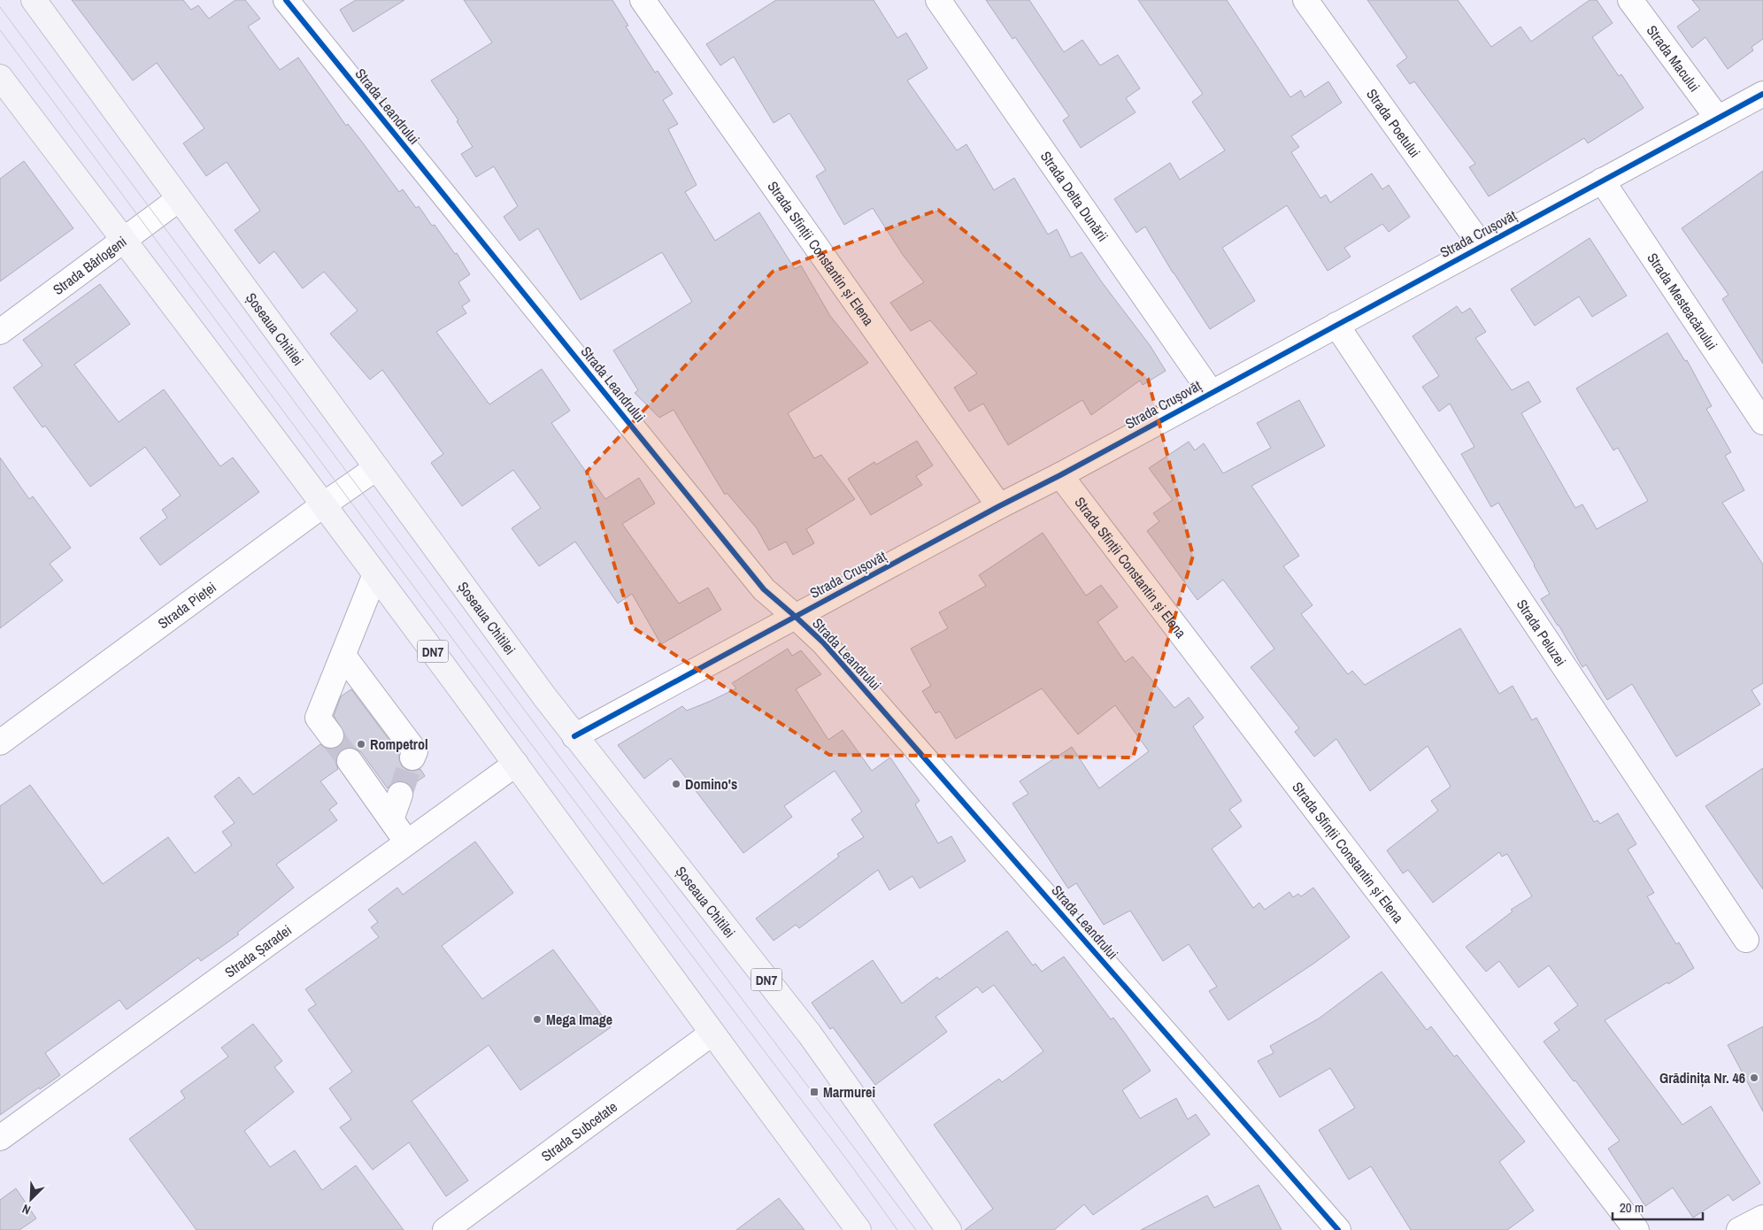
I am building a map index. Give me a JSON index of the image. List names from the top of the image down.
{
  "streets": {
    "main road": ["Șoseaua Chitilei", "DN7"],
    "street": [
      "Strada Macului",
      "Strada Leandrului",
      "Strada Poetului",
      "Strada Delta Dunării",
      "Strada Crușovăț",
      "Strada Sfinții Constantin și Elena",
      "Strada Bârlogeni",
      "Strada Mesteacănului",
      "Strada Pieței",
      "Strada Peluzei",
      "Strada Șaradei",
      "Strada Subcetate"
    ]
  },
  "crossings": [
    ["Strada Macului", "Strada Crușovăț"],
    ["Strada Leandrului", "Strada Crușovăț"],
    ["Strada Poetului", "Strada Crușovăț"],
    ["Strada Delta Dunării", "Strada Crușovăț"],
    ["Strada Crușovăț", "Strada Sfinții Constantin și Elena"],
    ["Strada Crușovăț", "Strada Mesteacănului"],
    ["Strada Crușovăț", "Șoseaua Chitilei"],
    ["Strada Crușovăț", "Strada Peluzei"],
    ["Strada Bârlogeni", "Șoseaua Chitilei"],
    ["Strada Bârlogeni", "DN7"],
    ["Șoseaua Chitilei", "Strada Pieței"],
    ["Strada Pieței", "DN7"],
    ["DN7", "Strada Șaradei"],
    ["DN7", "Strada Subcetate"]
  ],
  "places": {
    "other": [
      "Rompetrol",
      "Domino's",
      "Mega Image",
      "Grădinița Nr. 46"
    ],
    "transit": ["Marmurei"]
  },
  "scale_bar": "20 m",
  "north": "bottom left"
}
